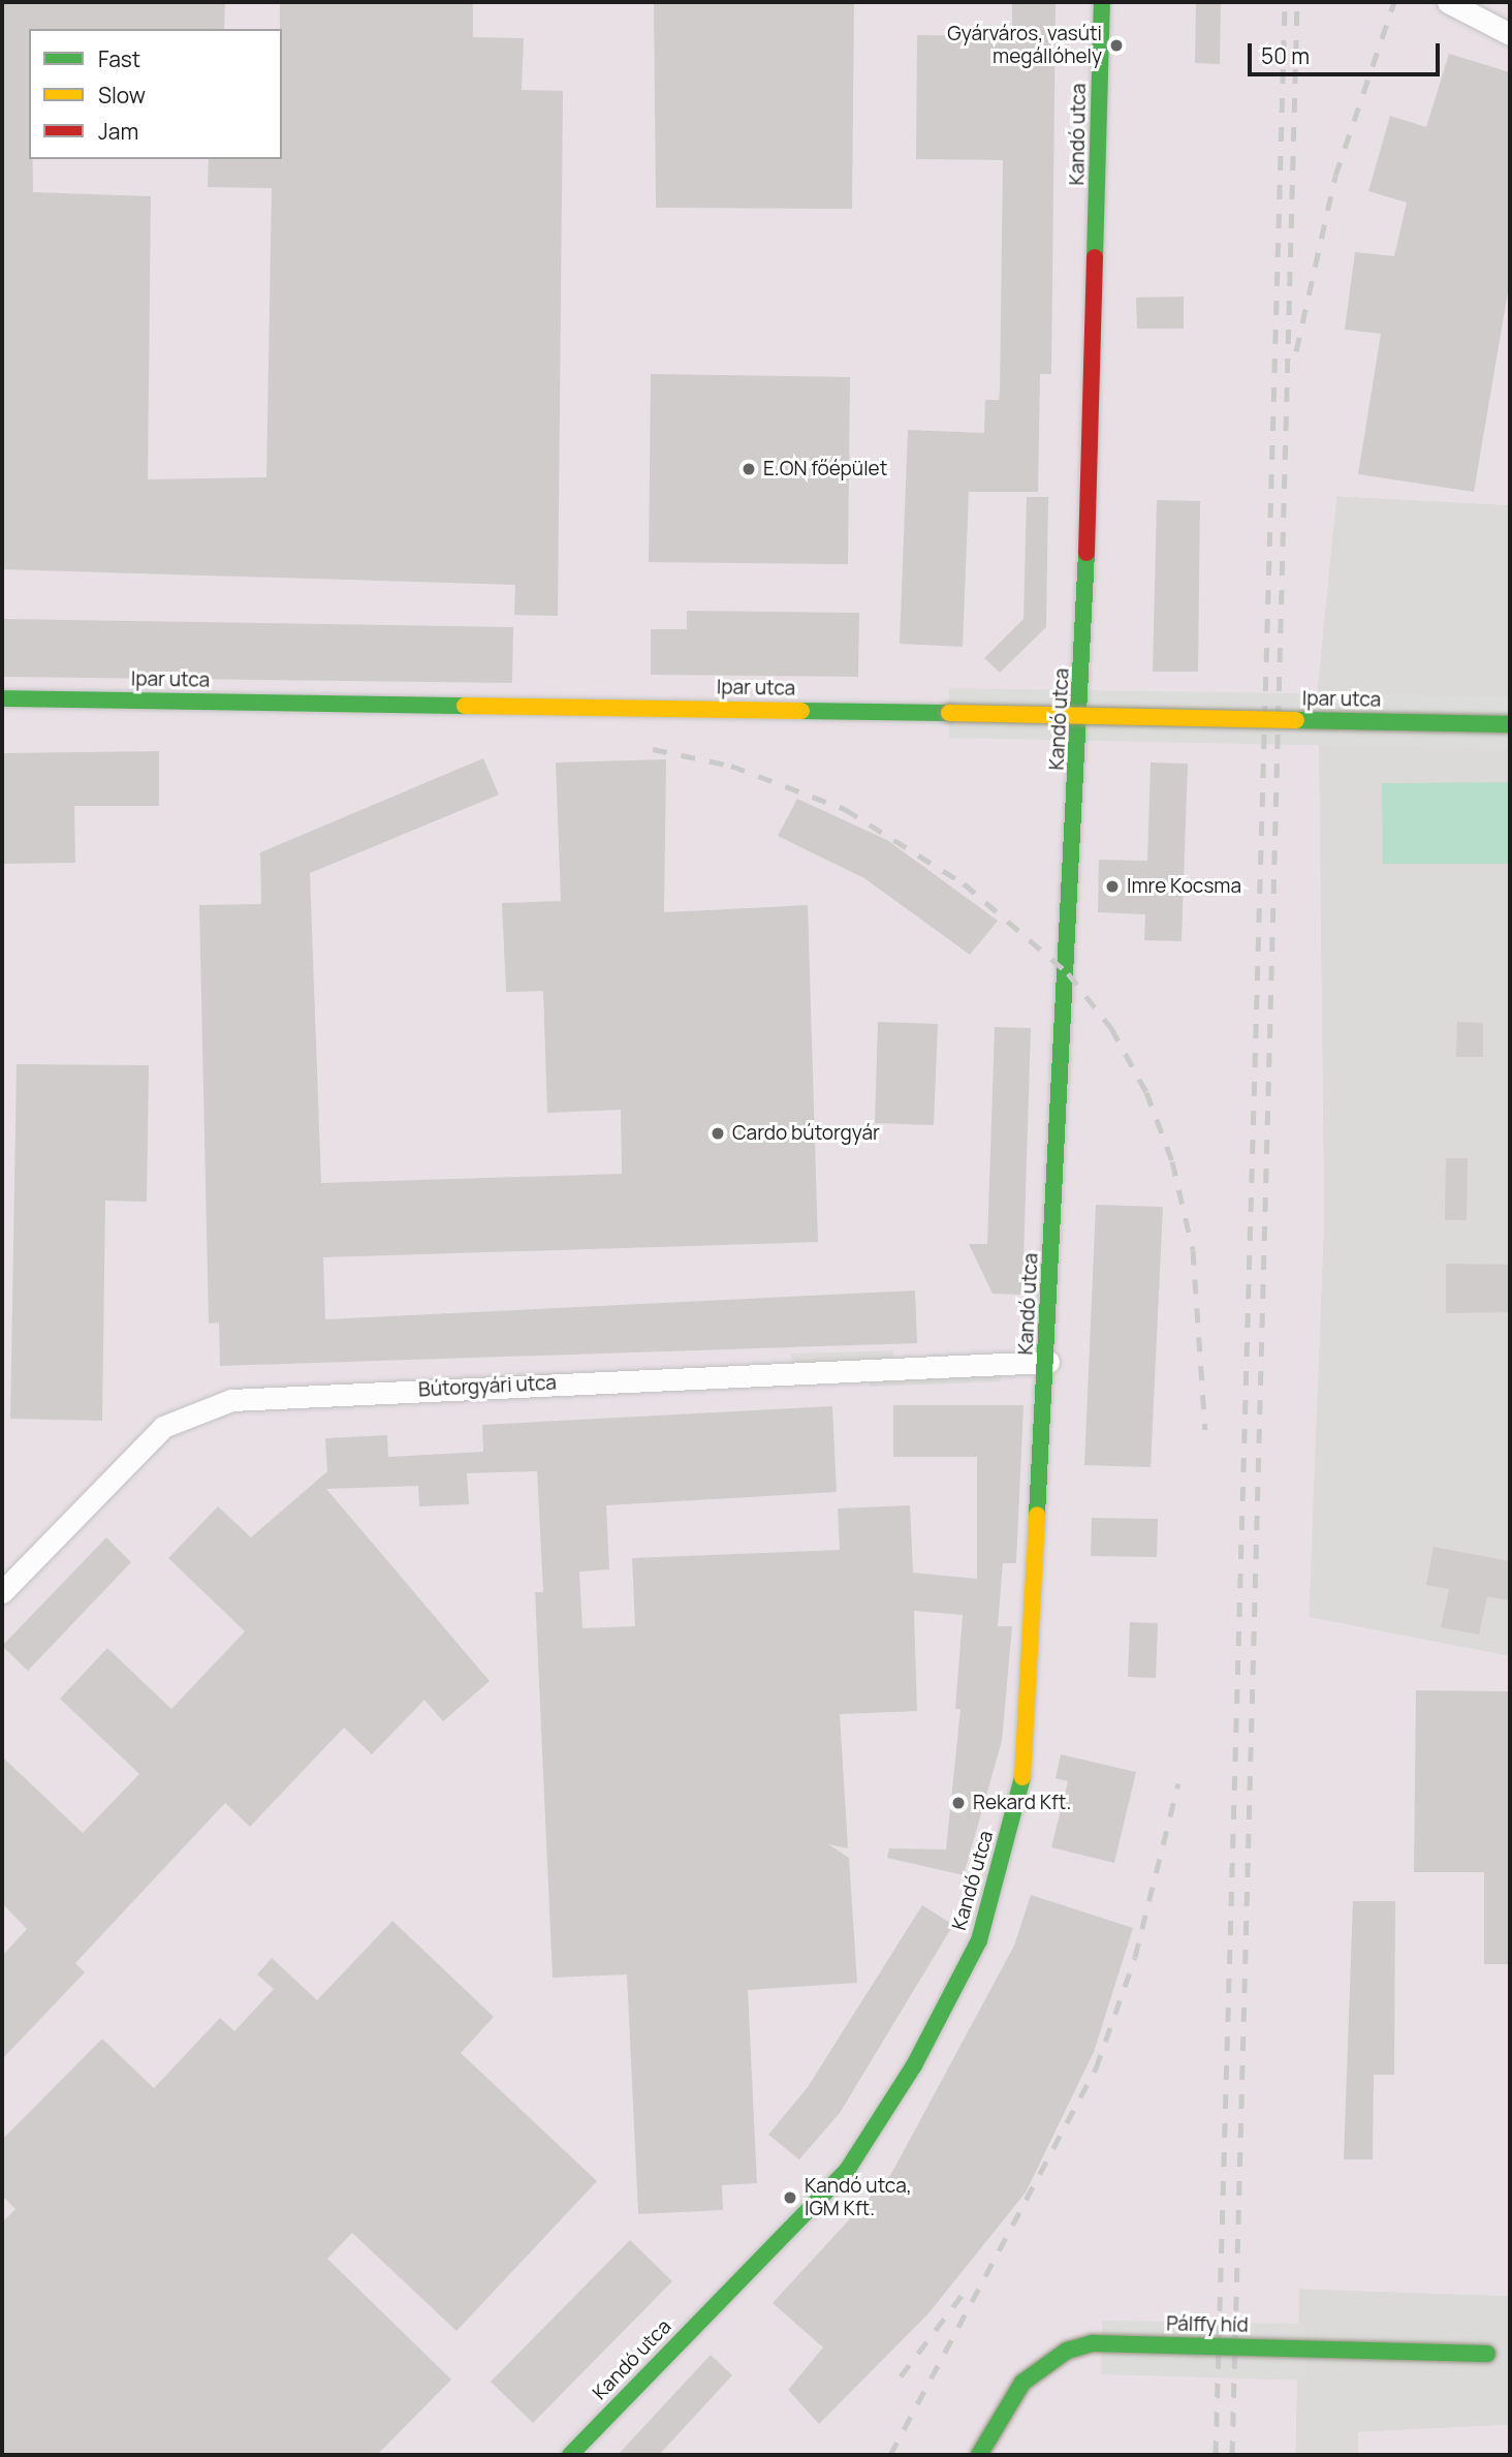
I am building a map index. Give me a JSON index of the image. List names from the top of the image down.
{
  "streets": {
    "street": [
      "Kandó utca",
      "Ipar utca",
      "Bútorgyári utca",
      "Pálffy híd"
    ]
  },
  "crossings": [
    ["Kandó utca", "Bútorgyári utca"]
  ],
  "places": [
    "Gyárváros, vasúti megállóhely",
    "E.ON főépület",
    "Imre Kocsma",
    "Cardo bútorgyár",
    "Rekard Kft.",
    "Kandó utca, IGM Kft."
  ],
  "legend": ["Fast", "Slow", "Jam"],
  "scale_bar": "50 m"
}
